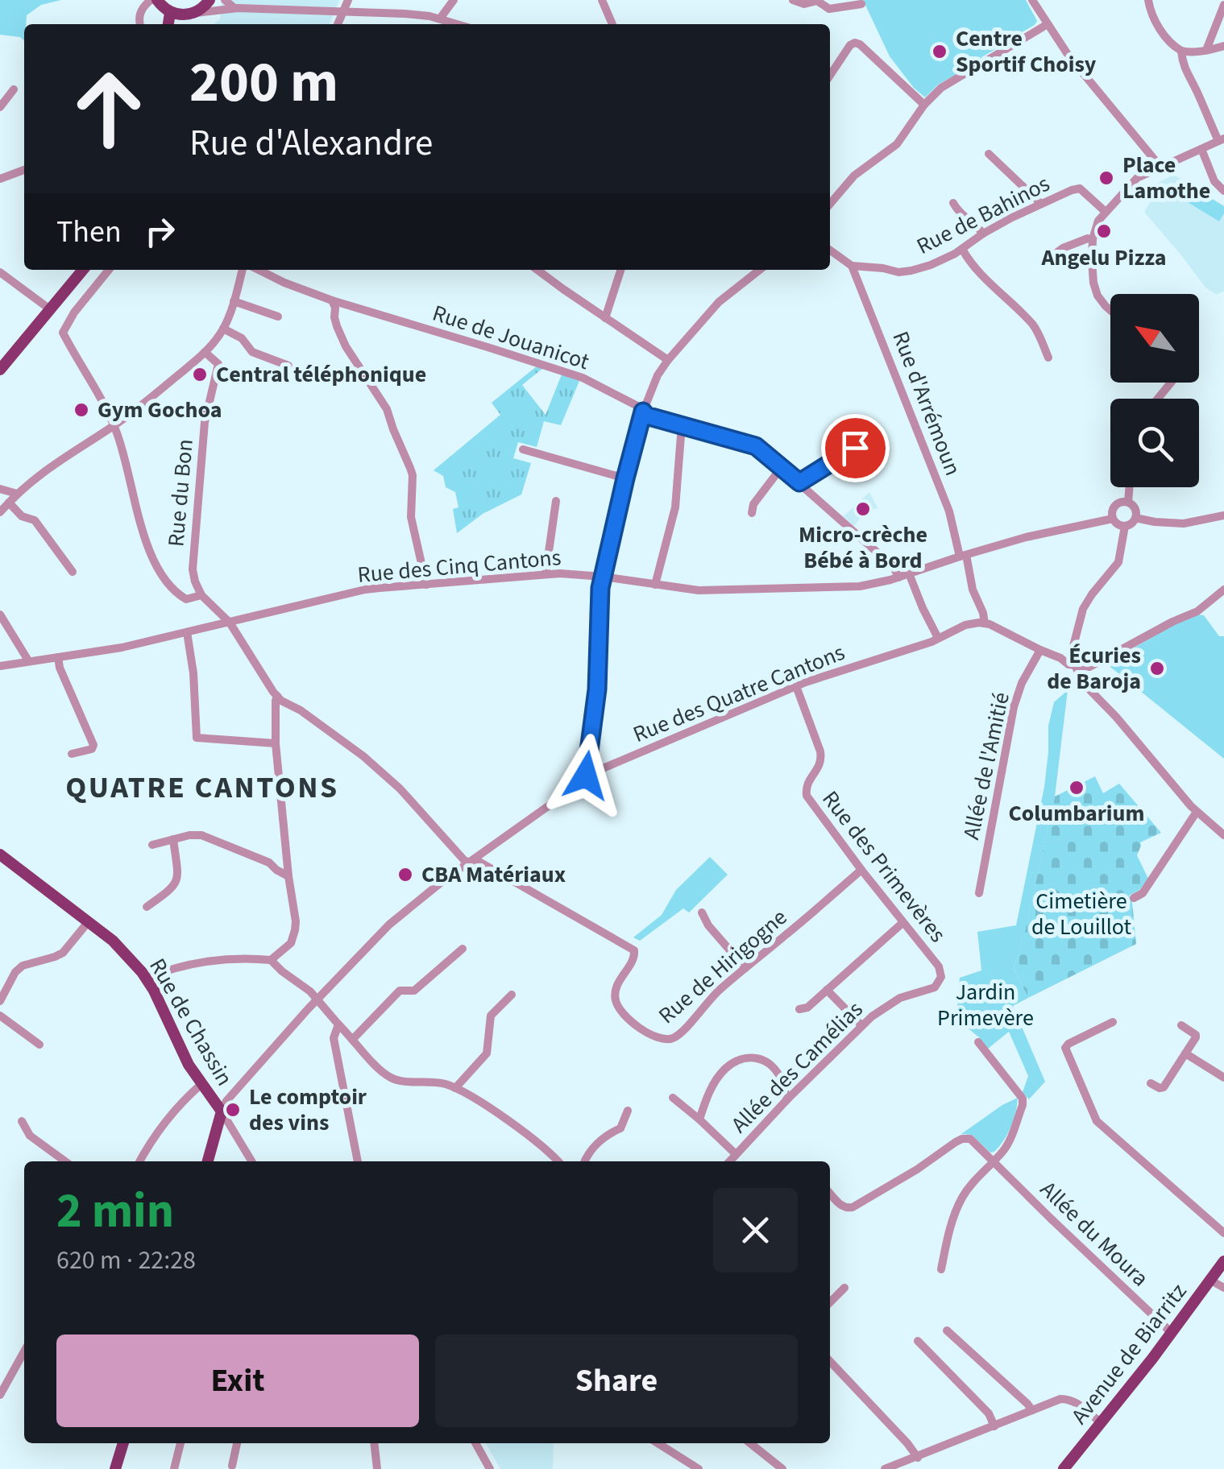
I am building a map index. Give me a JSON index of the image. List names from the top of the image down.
{
  "streets": {
    "main road": ["Rue de Chassin", "Avenue de Biarritz"],
    "street": [
      "Rue de Bahinos",
      "Rue de Jouanicot",
      "Rue d'Arrémoun",
      "Rue du Bon",
      "Rue des Cinq Cantons",
      "Rue des Quatre Cantons",
      "Allée de l'Amitié",
      "Rue des Primevères",
      "Rue de Hirigogne",
      "Allée des Camélias",
      "Allée du Moura"
    ]
  },
  "crossings": [
    ["Rue de Bahinos", "Rue d'Arrémoun"],
    ["Rue de Jouanicot", "Rue des Cinq Cantons"],
    ["Rue d'Arrémoun", "Rue des Cinq Cantons"],
    ["Rue d'Arrémoun", "Rue des Quatre Cantons"],
    ["Rue du Bon", "Rue de Hirigogne"],
    ["Rue des Cinq Cantons", "Rue de Hirigogne"],
    ["Rue des Quatre Cantons", "Rue des Primevères"],
    ["Rue des Quatre Cantons", "Rue de Hirigogne"],
    ["Rue des Quatre Cantons", "Rue de Chassin"],
    ["Rue des Primevères", "Rue de Hirigogne"],
    ["Rue des Primevères", "Allée des Camélias"],
    ["Allée du Moura", "Avenue de Biarritz"]
  ],
  "districts": ["QUATRE CANTONS"],
  "parks": ["Cimetière de Louillot", "Jardin Primevère"],
  "places": [
    "Centre Sportif Choisy",
    "Place Lamothe",
    "Angelu Pizza",
    "Central téléphonique",
    "Gym Gochoa",
    "Micro-crèche Bébé à Bord",
    "Écuries de Baroja",
    "Columbarium",
    "CBA Matériaux",
    "Le comptoir des vins"
  ],
  "north": "top left",
  "page": {
    "turn": ["200 m", "Rue d'Alexandre"],
    "then": "Then",
    "heading": ["2 min", "620 m · 22:28"],
    "buttons": ["Exit", "Share"]
  }
}
